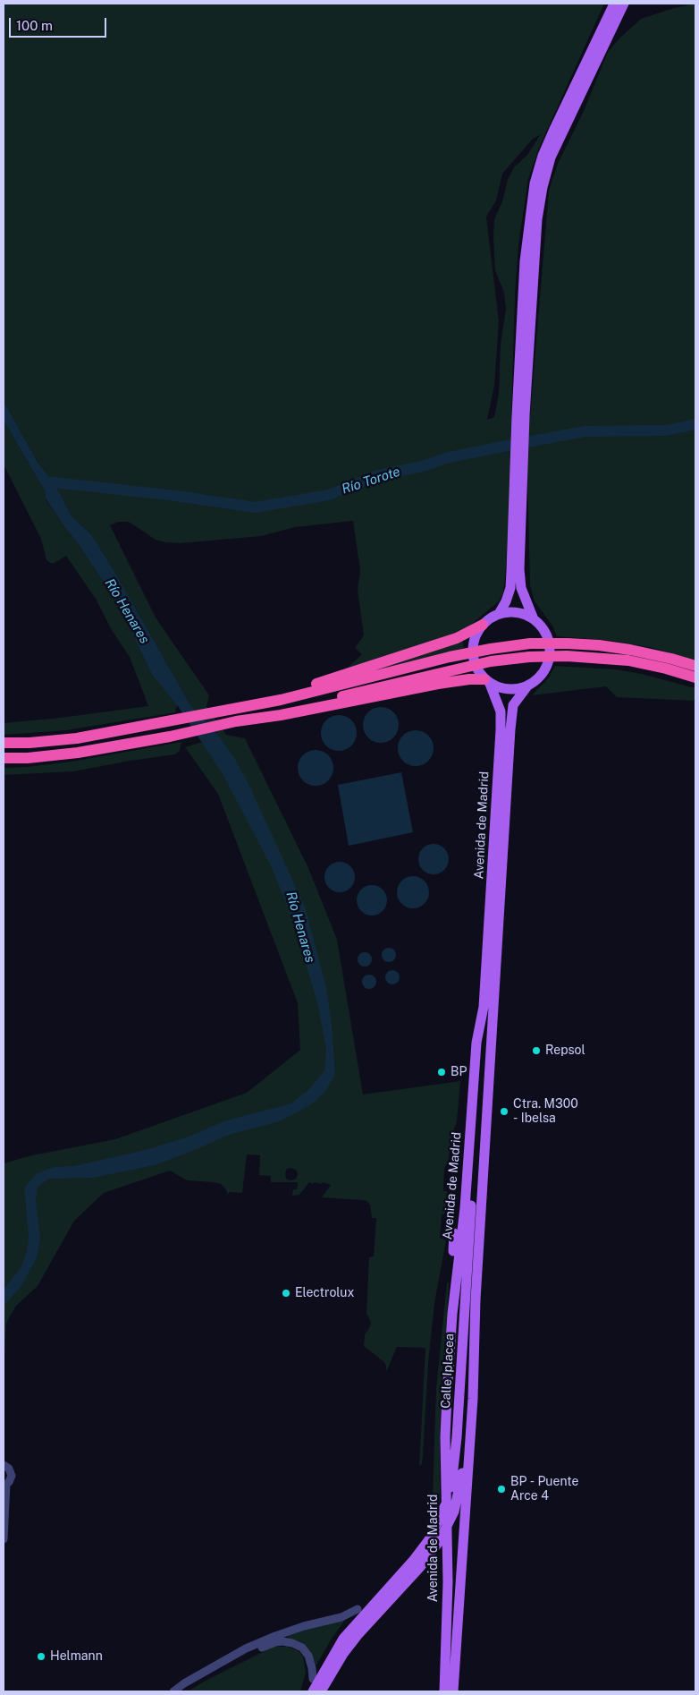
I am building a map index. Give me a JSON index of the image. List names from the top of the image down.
{
  "streets": {
    "main road": ["Avenida de Madrid", "Calle Iplacea"]
  },
  "crossings": [
    ["Avenida de Madrid", "Calle Iplacea"]
  ],
  "water": ["Río Torote", "Río Henares"],
  "places": [
    "Repsol",
    "BP",
    "Ctra. M300 - Ibelsa",
    "Electrolux",
    "BP - Puente Arce 4",
    "Helmann"
  ],
  "scale_bar": "100 m"
}
